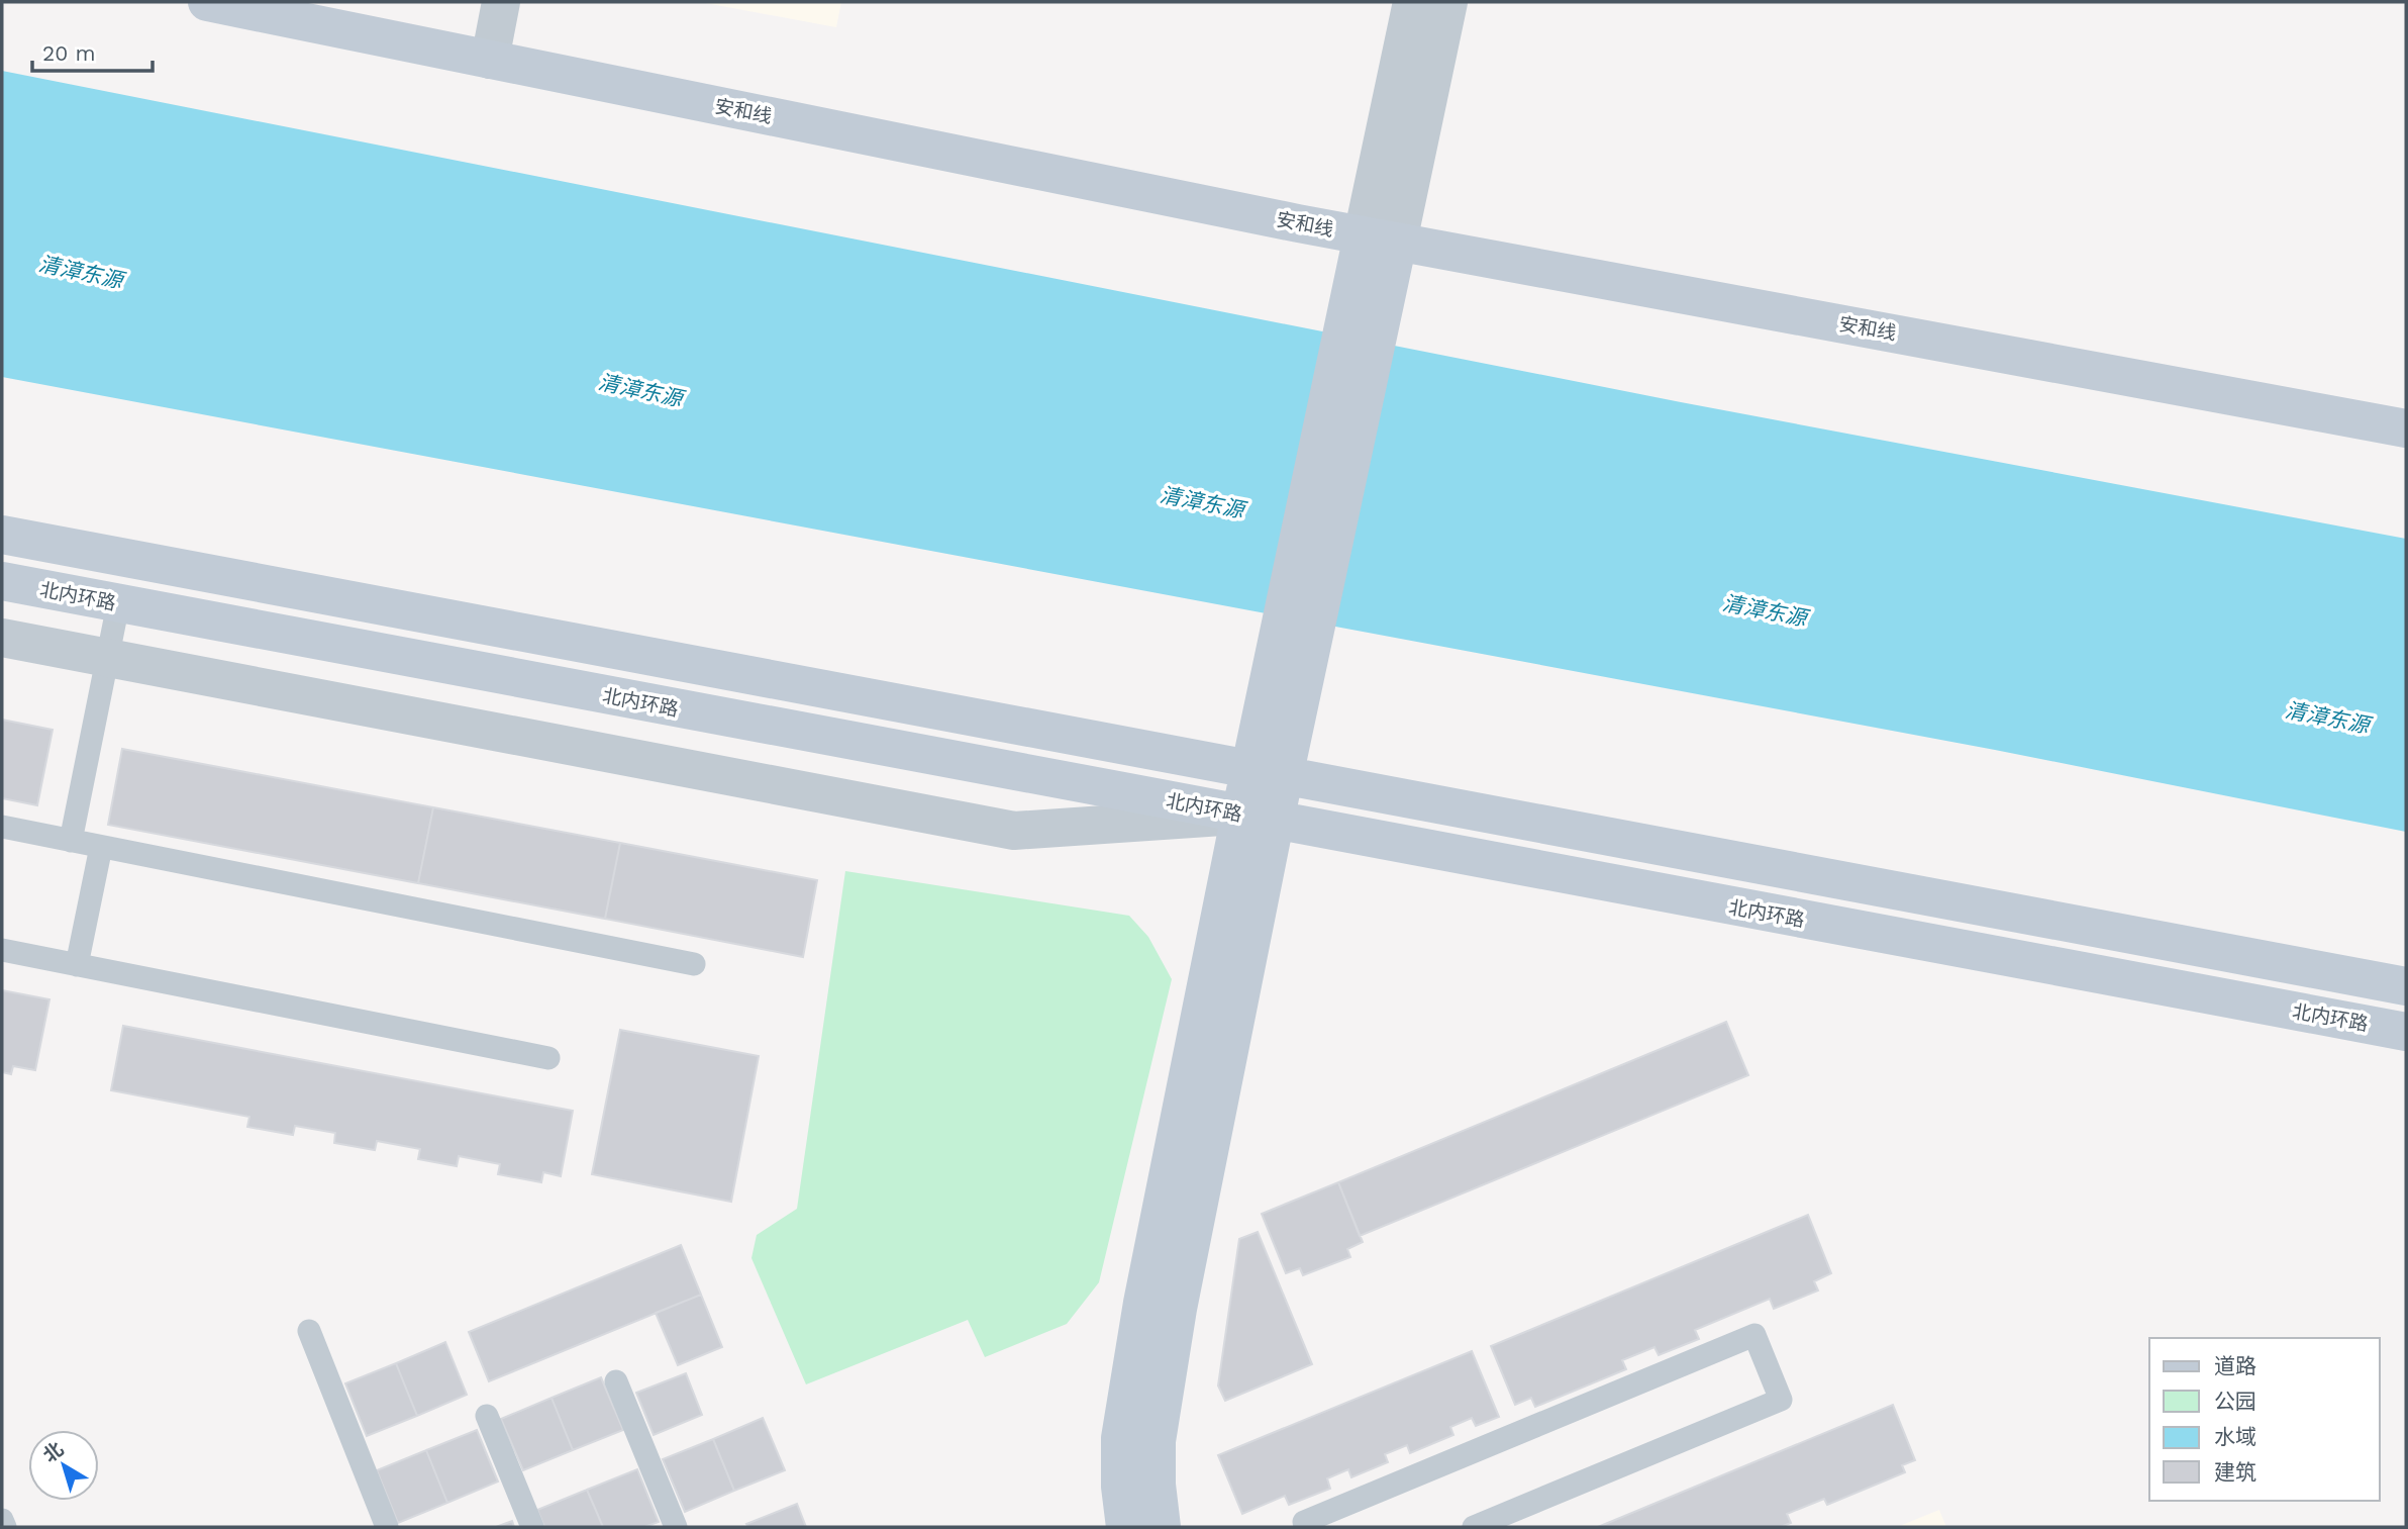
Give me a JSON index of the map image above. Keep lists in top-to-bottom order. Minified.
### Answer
{"streets":{"main road":["安和线","北内环路"]},"water":["清漳东源"],"legend":["道路","公园","水域","建筑"],"scale_bar":"20 m","north":"top left"}
